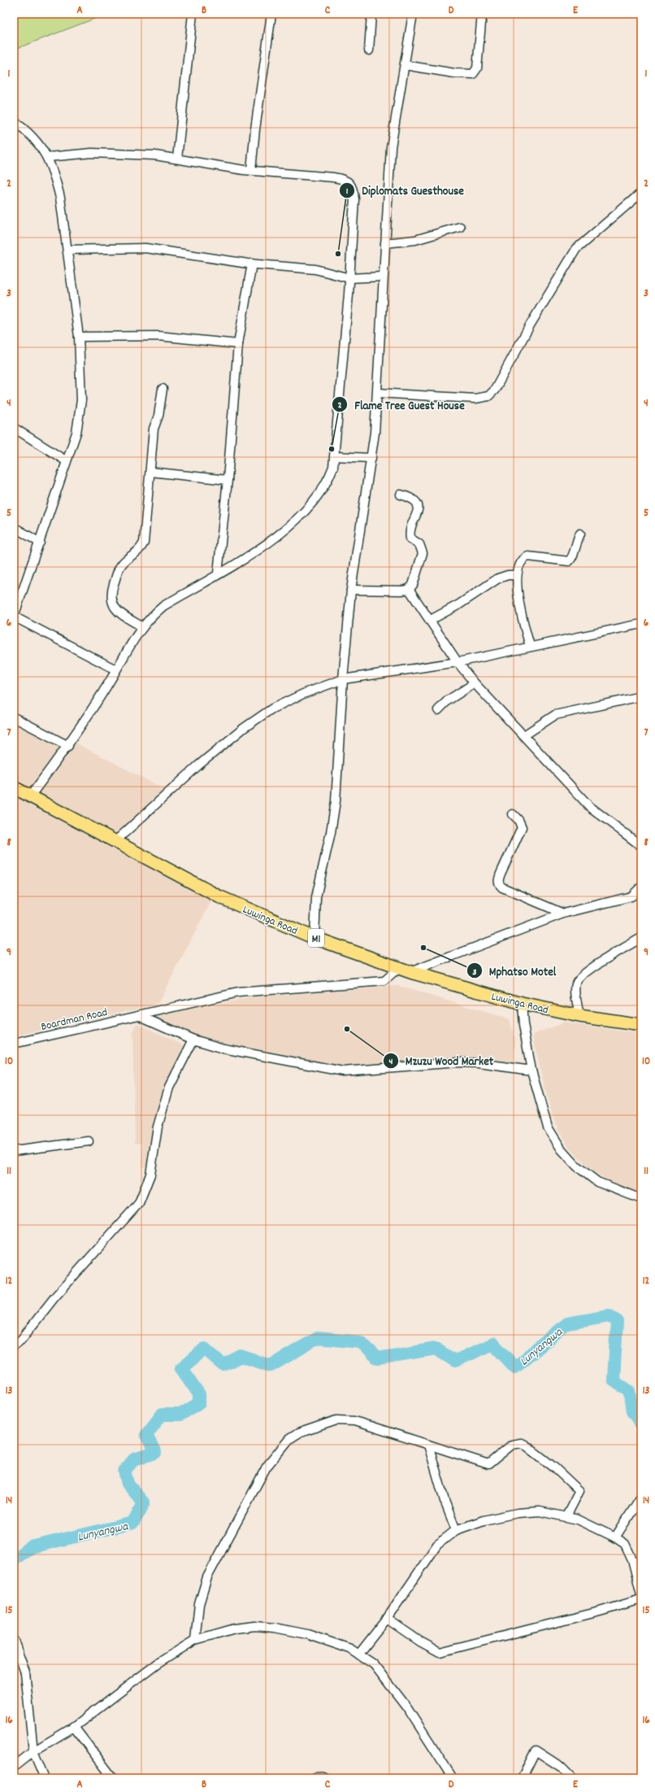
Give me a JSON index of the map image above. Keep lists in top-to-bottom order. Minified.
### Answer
{"streets":{"highway":["Luwinga Road","M1"],"street":["Boardman Road"]},"crossings":[["Luwinga Road","Boardman Road"]],"water":["Lunyangwa"],"places":["Diplomats Guesthouse","Flame Tree Guest House","Mphatso Motel","Mzuzu Wood Market"],"grid":{"columns":["A","B","C","D","E"],"rows":["1","2","3","4","5","6","7","8","9","10","11","12","13","14","15","16"]}}
